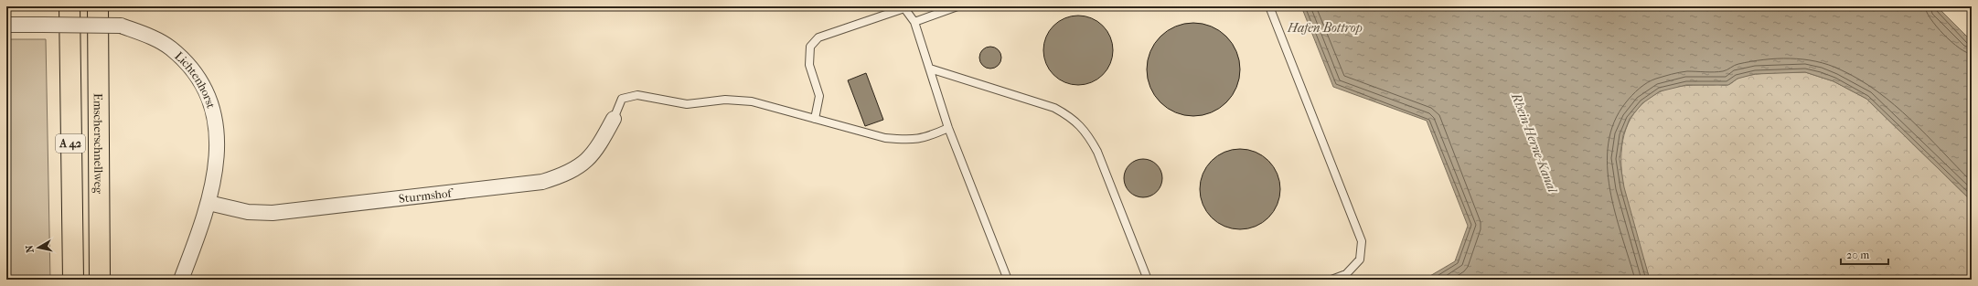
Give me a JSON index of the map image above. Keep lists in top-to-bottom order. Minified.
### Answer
{"streets":{"highway":["A 42","Emscherschnellweg"],"street":["Lichtenhorst","Sturmshof"]},"crossings":[["Lichtenhorst","Sturmshof"]],"water":["Hafen Bottrop","Rhein-Herne-Kanal"],"scale_bar":"20 m","north":"left"}
